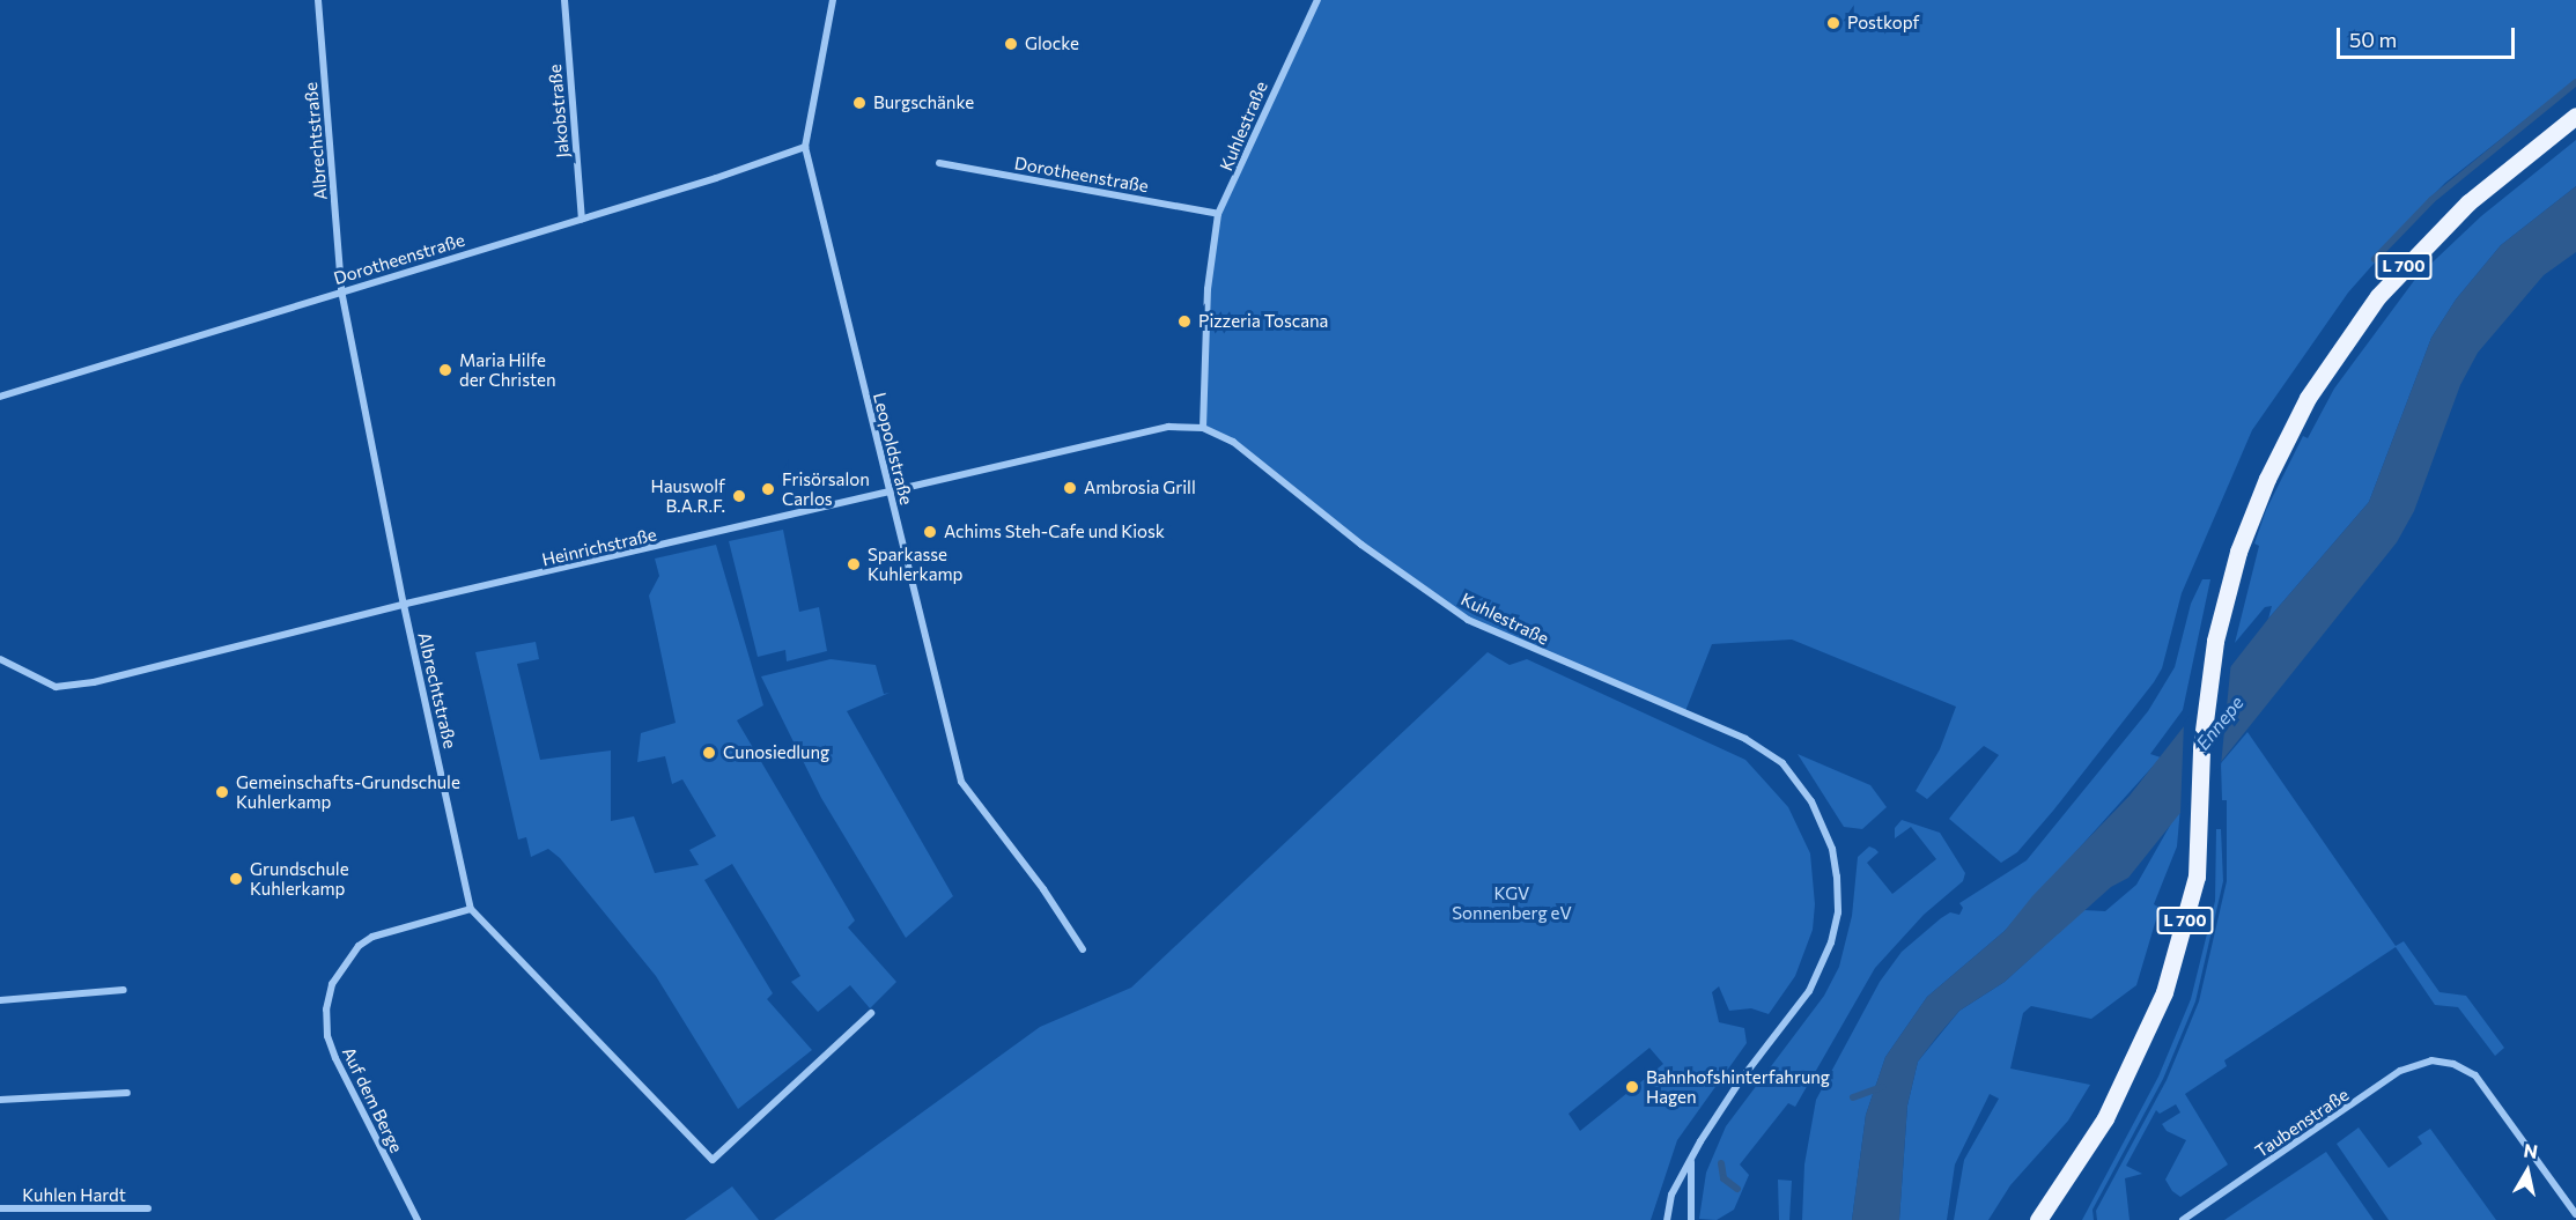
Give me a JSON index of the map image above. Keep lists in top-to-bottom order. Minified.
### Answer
{"streets":{"main road":["L 700"],"street":["Jakobstraße","Kuhlestraße","Albrechtstraße","Dorotheenstraße","Leopoldstraße","Heinrichstraße","Auf dem Berge","Taubenstraße","Kuhlen Hardt"]},"crossings":[["Jakobstraße","Dorotheenstraße"],["Kuhlestraße","Dorotheenstraße"],["Kuhlestraße","Heinrichstraße"],["Albrechtstraße","Dorotheenstraße"],["Albrechtstraße","Heinrichstraße"],["Albrechtstraße","Auf dem Berge"],["Dorotheenstraße","Leopoldstraße"],["Leopoldstraße","Heinrichstraße"]],"water":["Ennepe"],"parks":["KGV Sonnenberg eV"],"places":["Postkopf","Glocke","Burgschänke","Pizzeria Toscana","Maria Hilfe der Christen","Ambrosia Grill","Frisörsalon Carlos","Hauswolf B.A.R.F.","Achims Steh-Cafe und Kiosk","Sparkasse Kuhlerkamp","Cunosiedlung","Gemeinschafts-Grundschule Kuhlerkamp","Grundschule Kuhlerkamp","Bahnhofshinterfahrung Hagen"],"scale_bar":"50 m","north":"top"}
